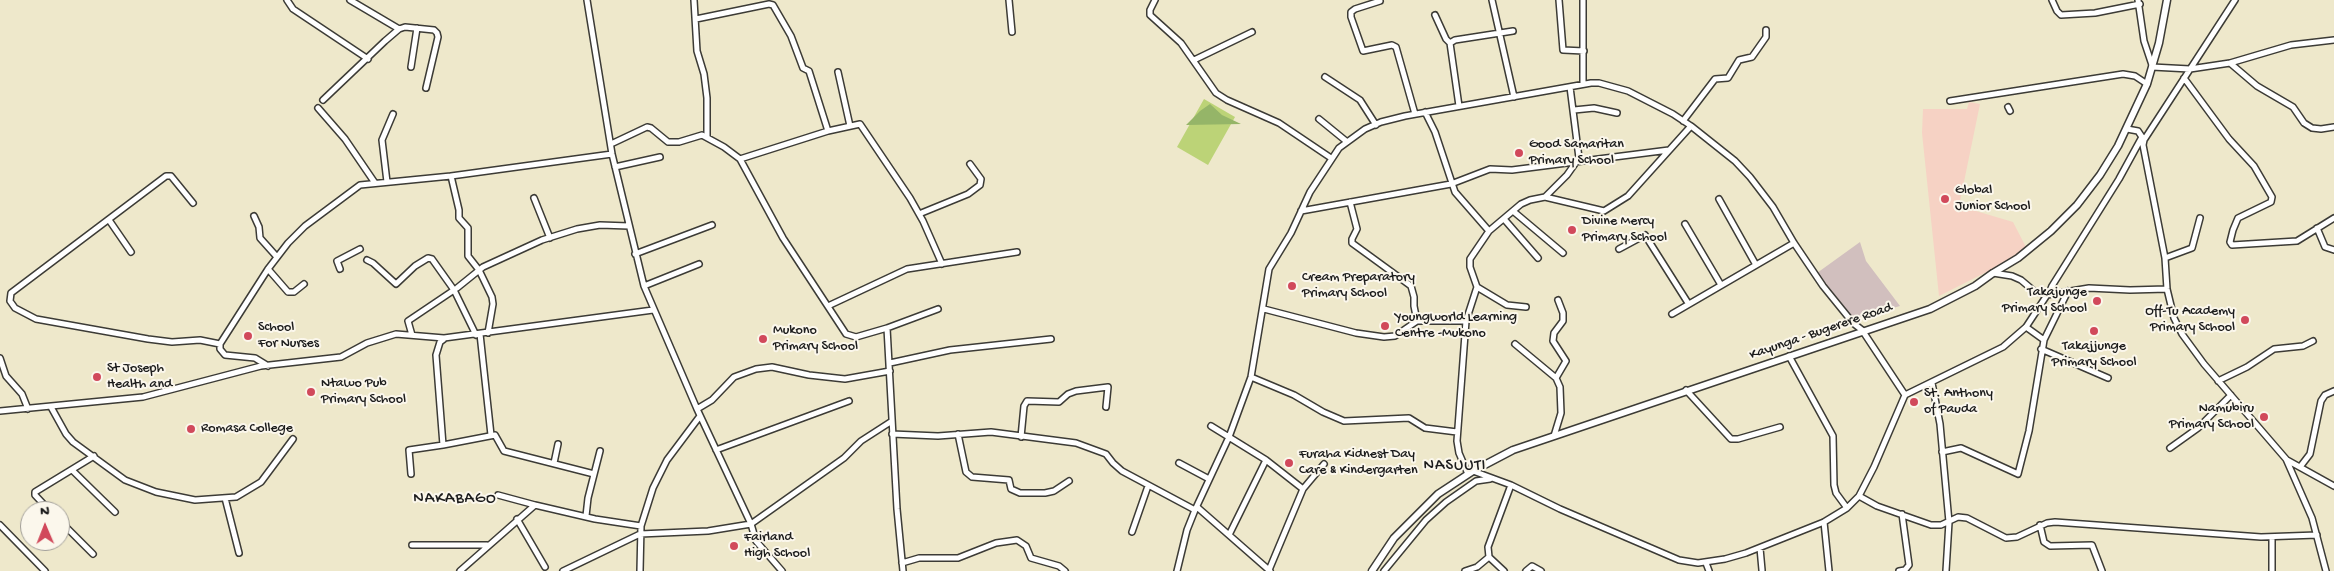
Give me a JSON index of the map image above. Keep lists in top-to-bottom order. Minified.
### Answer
{"streets":{"main road":["Kayunga - Bugerere Road"]},"districts":["NASUUTI","NAKABAGO"],"places":["Good Samaritan Primary School","Global Junior School","Divine Mercy Primary School","Cream Preparatory Primary School","Takajunge Primary School","Off-Tu Academy Primary School","Youngworld Learning Centre -Mukono","Takajjunge Primary School","School For Nurses","Mukono Primary School","St Joseph Health and","Ntawo Pub Primary School","St. Anthony of Pauda","Namubiru Primary School","Romasa College","Furaha Kidnest Day Care & Kindergarten","Fairland High School"],"north":"top"}
